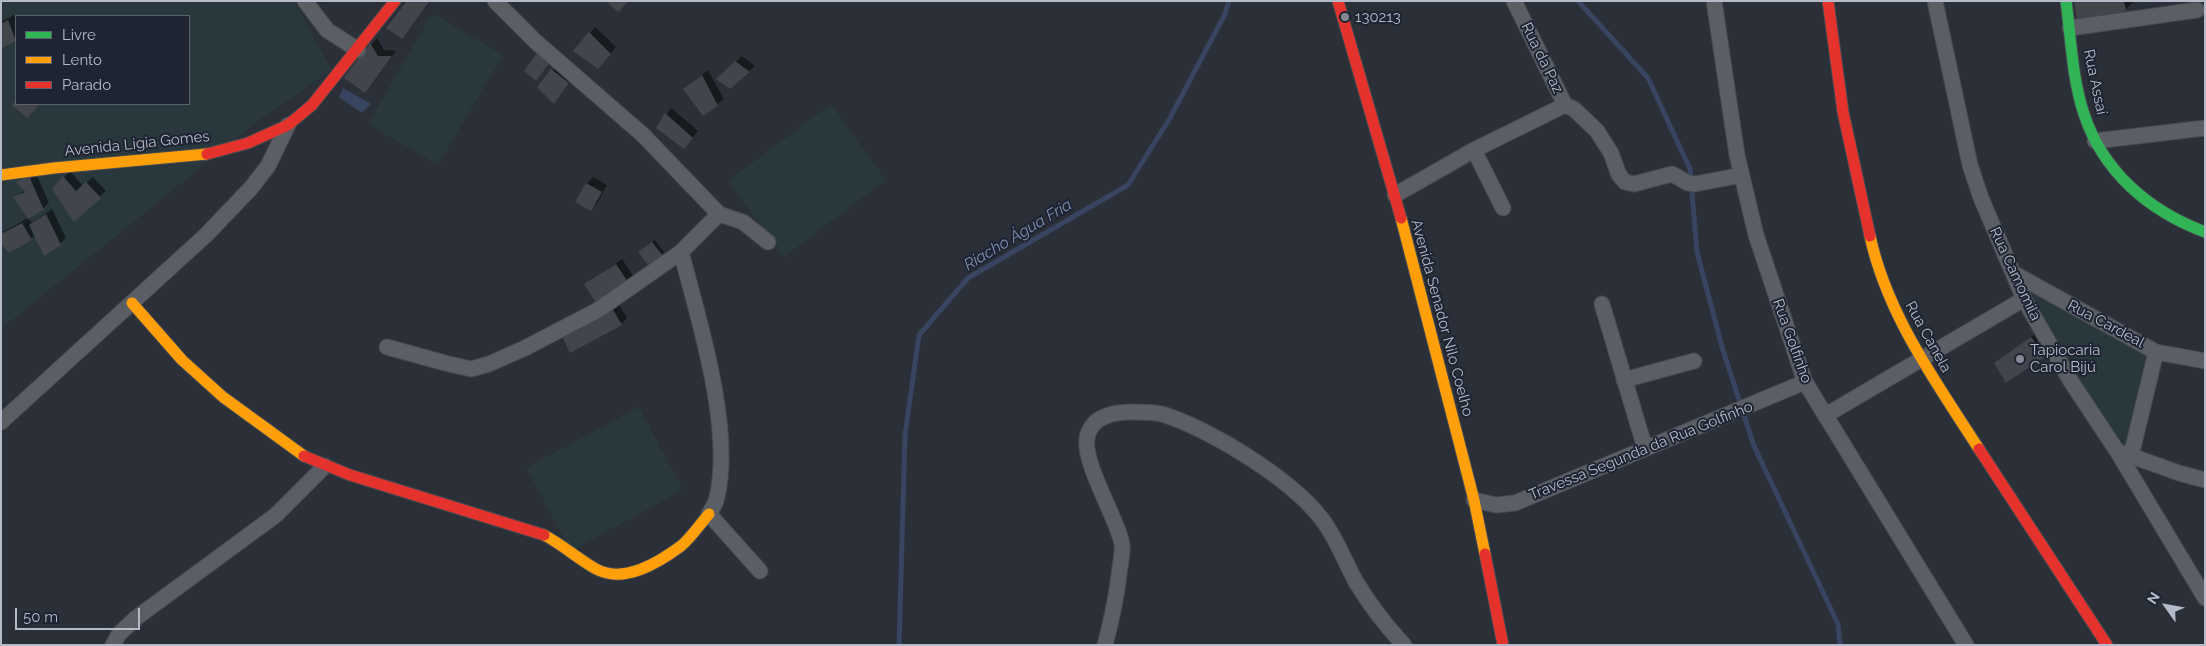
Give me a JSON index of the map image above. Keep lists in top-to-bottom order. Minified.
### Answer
{"streets":{"street":["Rua da Paz","Rua Assaí","Avenida Ligia Gomes","Rua Camomila","Avenida Senador Nilo Coelho","Rua Cardeal","Rua Canela","Rua Golfinho","Travessa Segunda da Rua Golfinho"]},"crossings":[["Rua da Paz","Avenida Senador Nilo Coelho"],["Rua Camomila","Rua Cardeal"],["Avenida Senador Nilo Coelho","Travessa Segunda da Rua Golfinho"],["Rua Golfinho","Travessa Segunda da Rua Golfinho"]],"water":["Riacho Água Fria"],"places":["130213","Tapiocaria Carol Bijú"],"legend":["Livre","Lento","Parado"],"scale_bar":"50 m","north":"top left"}
